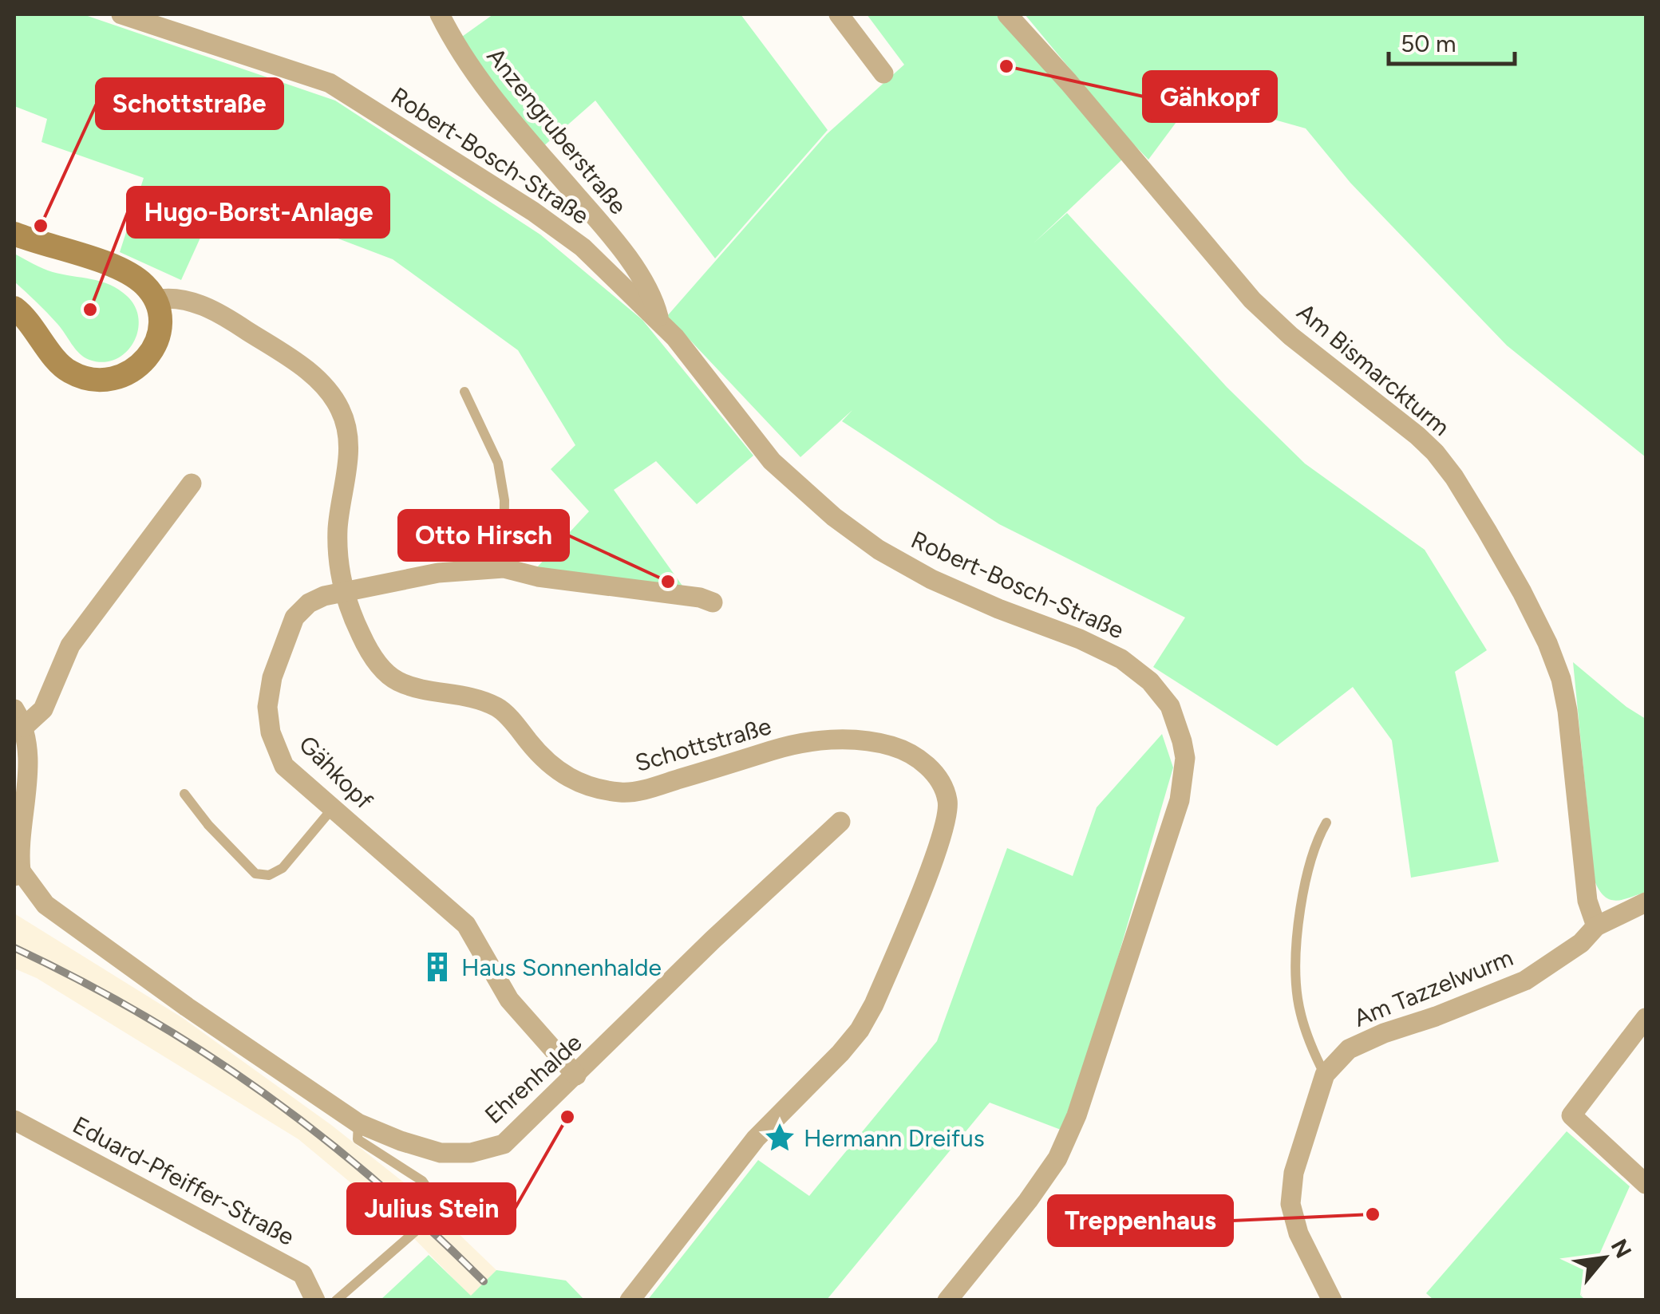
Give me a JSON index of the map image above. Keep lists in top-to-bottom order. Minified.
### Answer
{"streets":{"street":["Anzengruberstraße","Robert-Bosch-Straße","Am Bismarckturm","Schottstraße","Gähkopf","Am Tazzelwurm","Ehrenhalde","Eduard-Pfeiffer-Straße"]},"crossings":[["Anzengruberstraße","Robert-Bosch-Straße"],["Am Bismarckturm","Am Tazzelwurm"],["Schottstraße","Gähkopf"],["Gähkopf","Ehrenhalde"]],"places":{"other":["Gähkopf","Schottstraße","Hugo-Borst-Anlage","Otto Hirsch","Julius Stein","Treppenhaus"],"building":["Haus Sonnenhalde"],"place":["Hermann Dreifus"]},"scale_bar":"50 m","north":"top right"}
